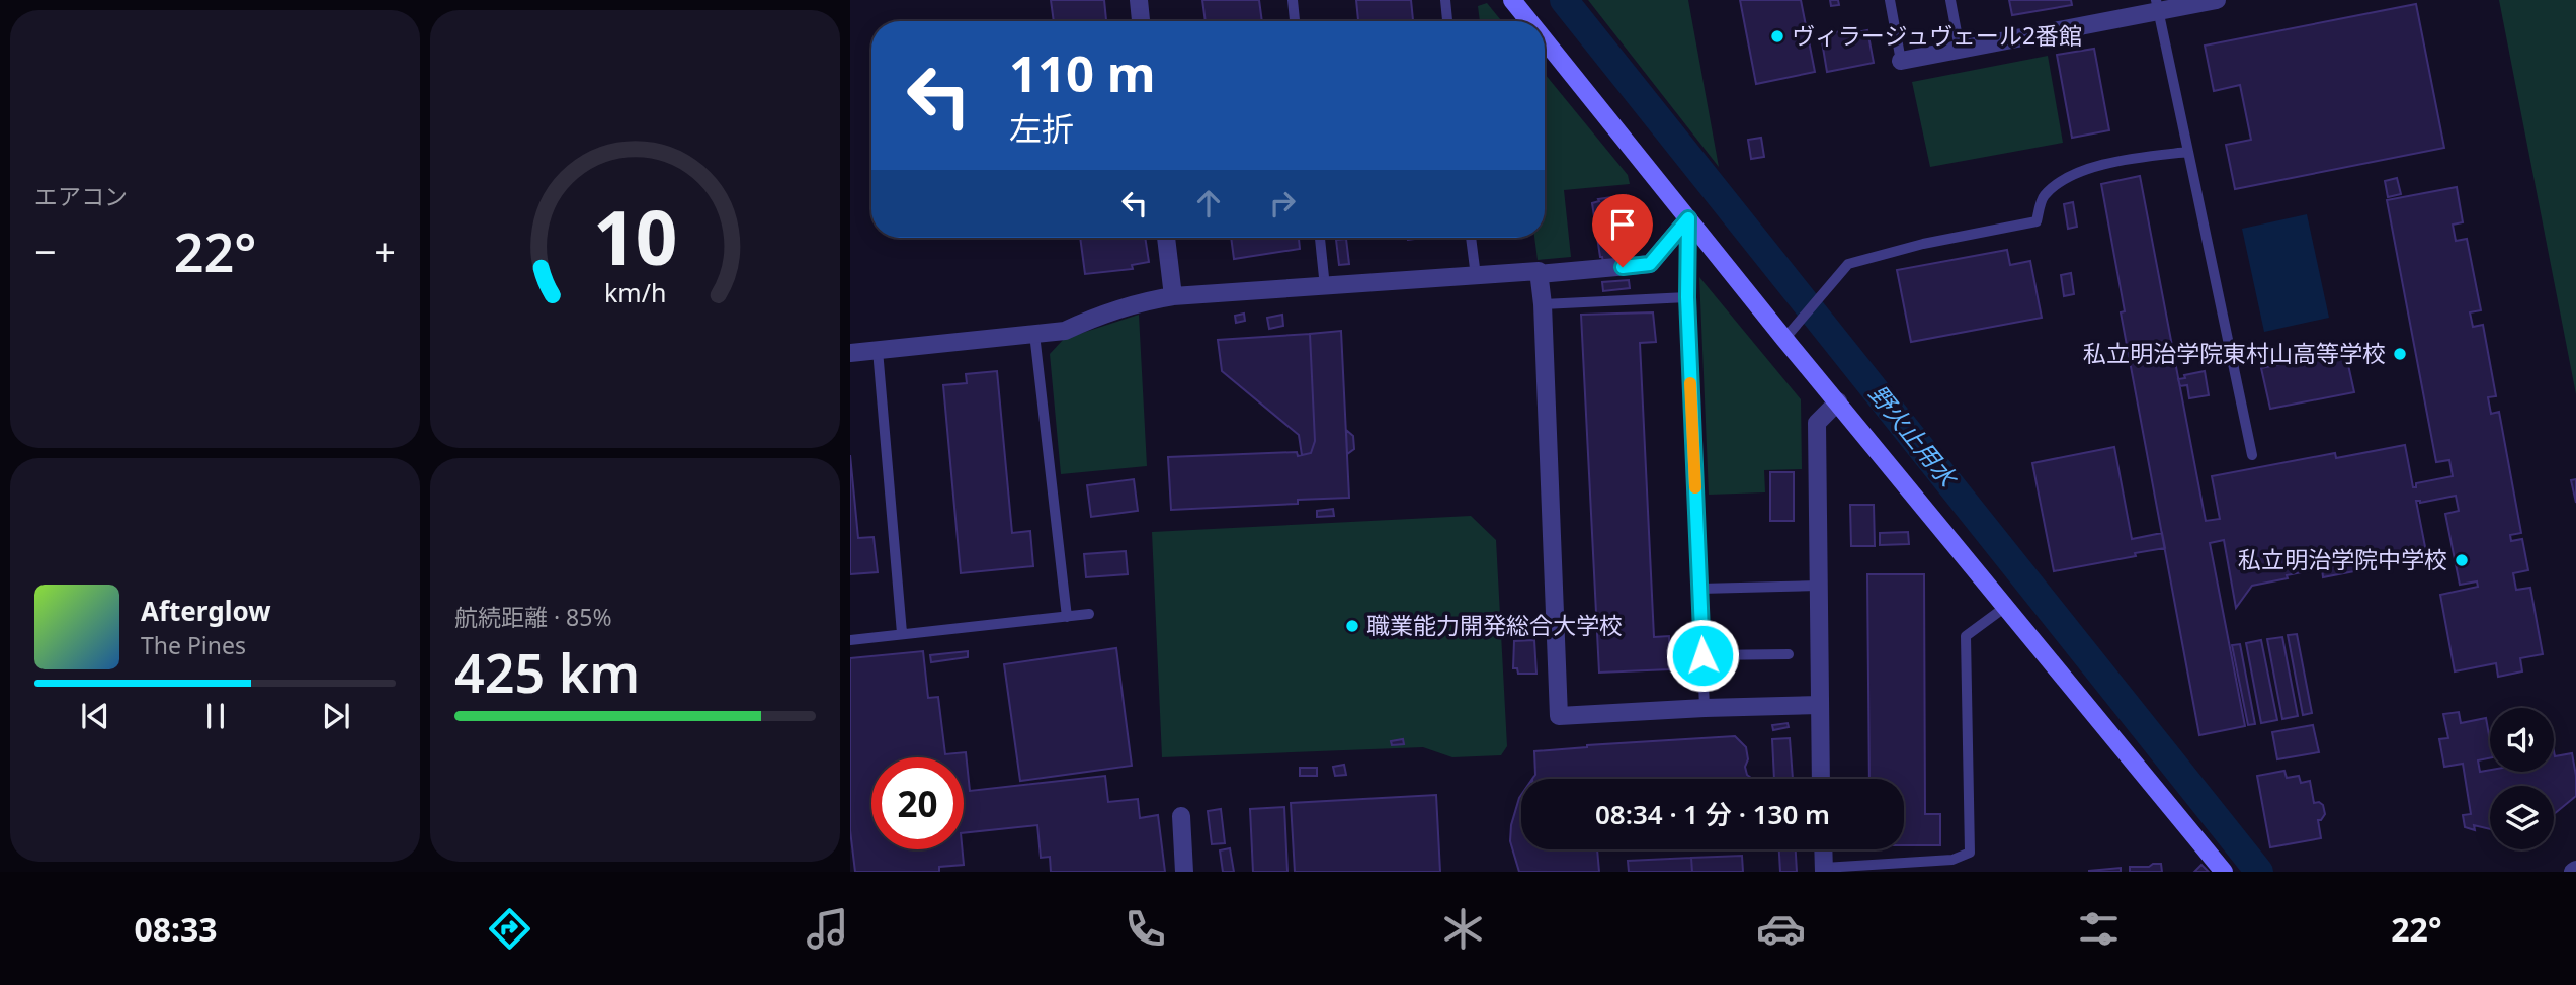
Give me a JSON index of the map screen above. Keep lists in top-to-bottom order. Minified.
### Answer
{"water":["野火止用水"],"places":["ヴィラージュヴェール2番館","私立明治学院東村山高等学校","私立明治学院中学校","職業能力開発総合大学校"],"page":{"tile":["エアコン",["航続距離 · 85%","425 km"]],"turn":["110 m","左折"],"heat":["−","22°","+"],"song":["Afterglow","The Pines"],"limit":"20","trip":"08:34 · 1 分 · 130 m","tabs":["08:33","22°"],"gauge":["10","km/h"]}}
